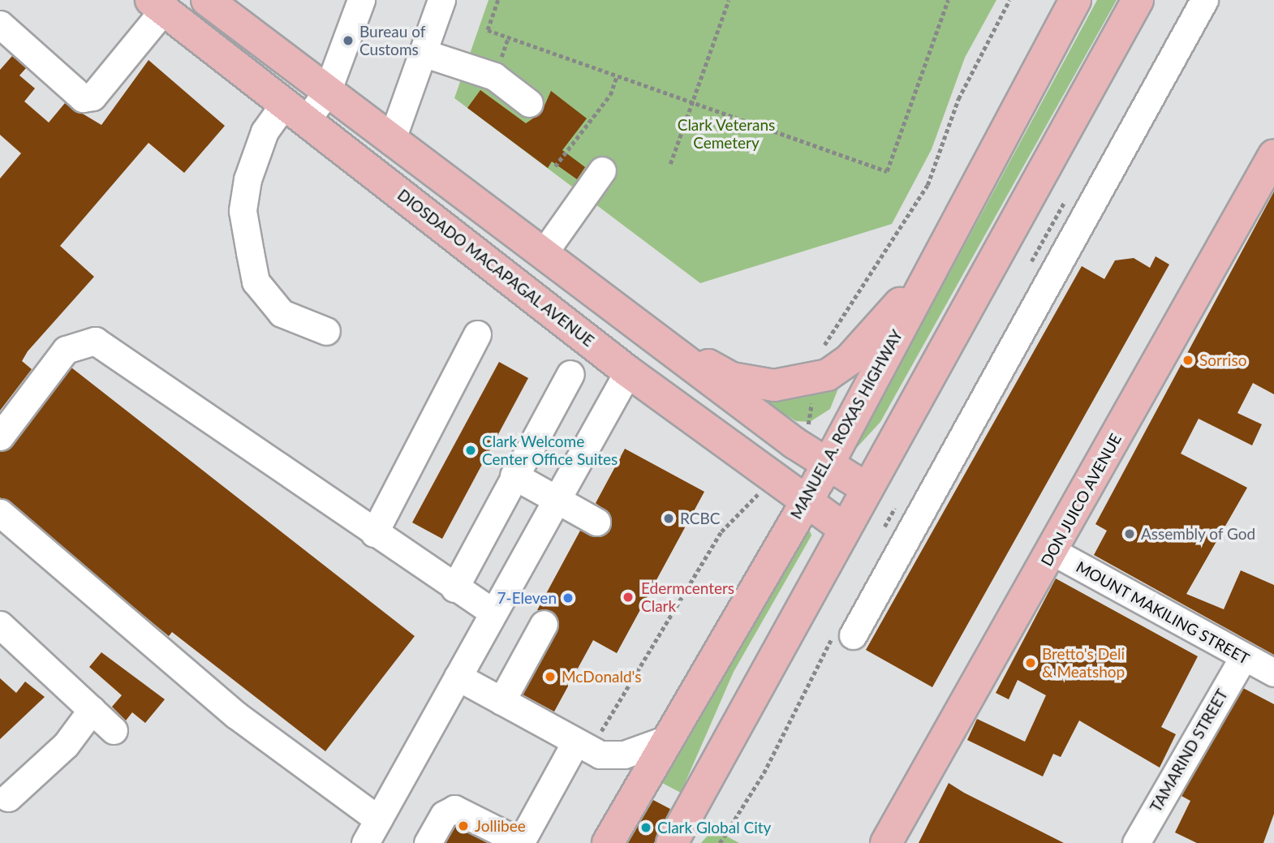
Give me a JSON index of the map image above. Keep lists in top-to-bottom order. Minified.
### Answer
{"streets":{"main road":["DIOSDADO MACAPAGAL AVENUE","MANUEL A. ROXAS HIGHWAY","DON JUICO AVENUE"],"street":["MOUNT MAKILING STREET","TAMARIND STREET"]},"crossings":[["DIOSDADO MACAPAGAL AVENUE","MANUEL A. ROXAS HIGHWAY"],["DON JUICO AVENUE","MOUNT MAKILING STREET"],["MOUNT MAKILING STREET","TAMARIND STREET"]],"parks":["Clark Veterans Cemetery"],"places":["Bureau of Customs","Sorriso","Clark Welcome Center Office Suites","RCBC","Assembly of God","Edermcenters Clark","7-Eleven","Bretto's Deli & Meatshop","McDonald's","Jollibee","Clark Global City"]}
